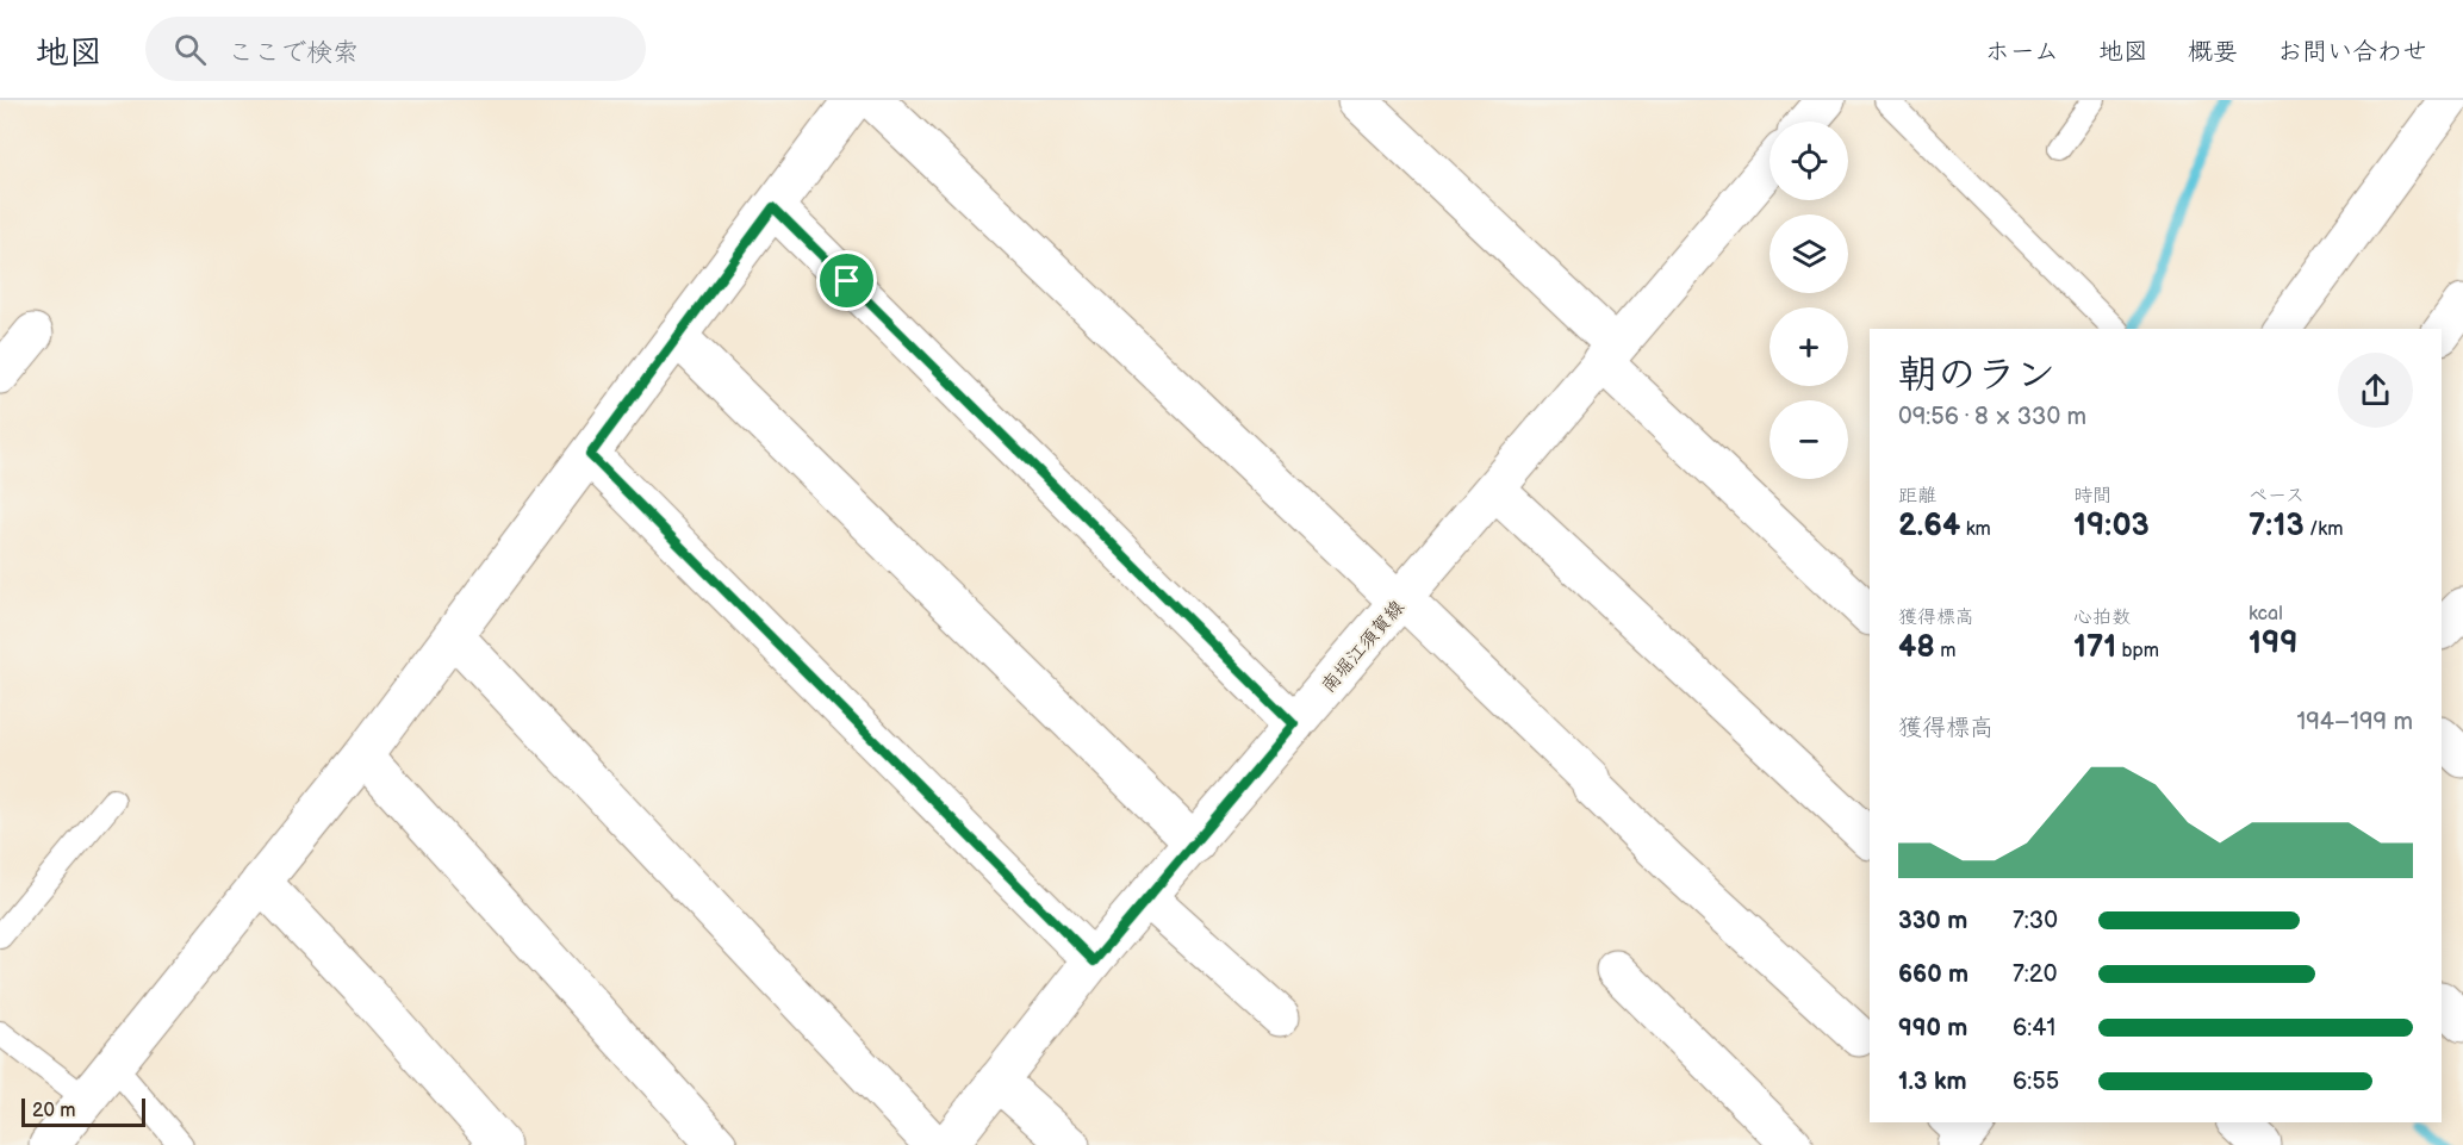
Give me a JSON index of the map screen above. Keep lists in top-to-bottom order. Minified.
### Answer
{"streets":{"street":["南堀江須賀線"]},"scale_bar":"20 m","page":{"header":"地図","search":"ここで検索","nav":["ホーム","地図","概要","お問い合わせ"],"map_buttons":["+","−"],"heading":["朝のラン","09:56 · 8 × 330 m"],"stats":[["距離","2.64 km"],["時間","19:03"],["ペース","7:13 /km"],["獲得標高","48 m"],["心拍数","171 bpm"],["kcal","199"]],"chart":["獲得標高","194–199 m"],"list":[{"name":"330 m","note":"7:30"},{"name":"660 m","note":"7:20"},{"name":"990 m","note":"6:41"},{"name":"1.3 km","note":"6:55"}],"scale":"20 m"}}
